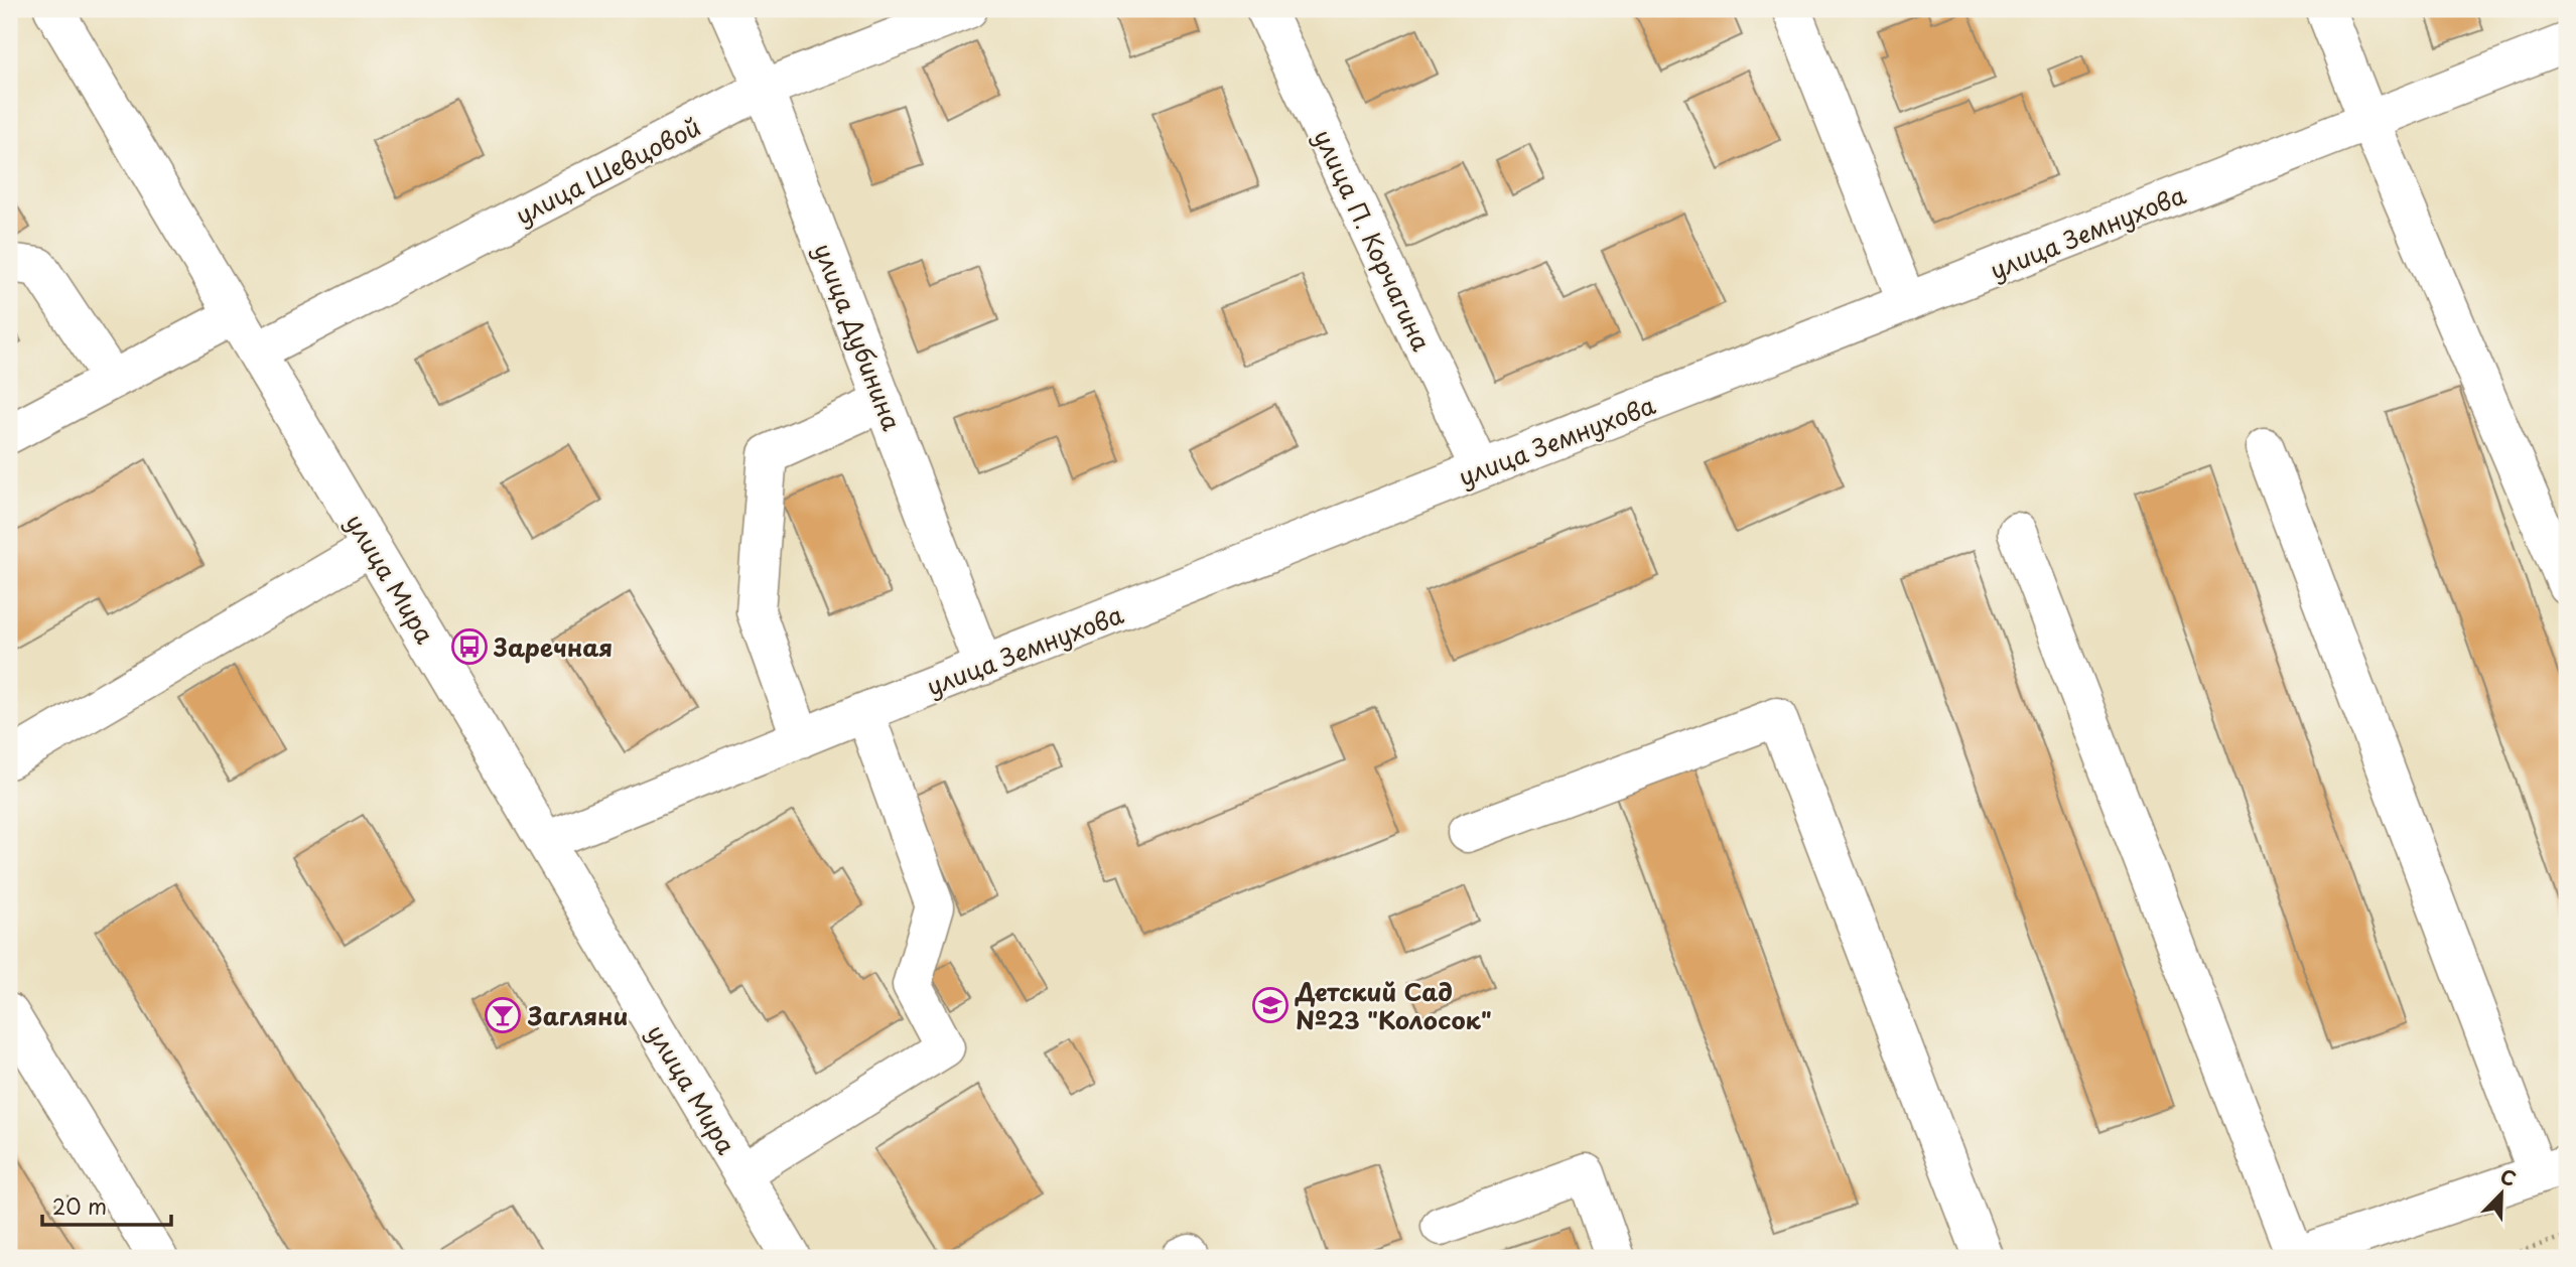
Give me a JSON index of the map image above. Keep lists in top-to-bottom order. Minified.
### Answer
{"streets":{"street":["улица Шевцовой","улица Земнухова","улица П. Корчагина","улица Дубинина","улица Мира"]},"crossings":[["улица Шевцовой","улица Дубинина"],["улица Шевцовой","улица Мира"],["улица Земнухова","улица П. Корчагина"],["улица Земнухова","улица Дубинина"],["улица Земнухова","улица Мира"]],"places":{"bus stop":["Заречная"],"school or university":["Детский Сад №23 \"Колосок\""],"bar":["Загляни"]},"scale_bar":"20 m","north":"top right"}
